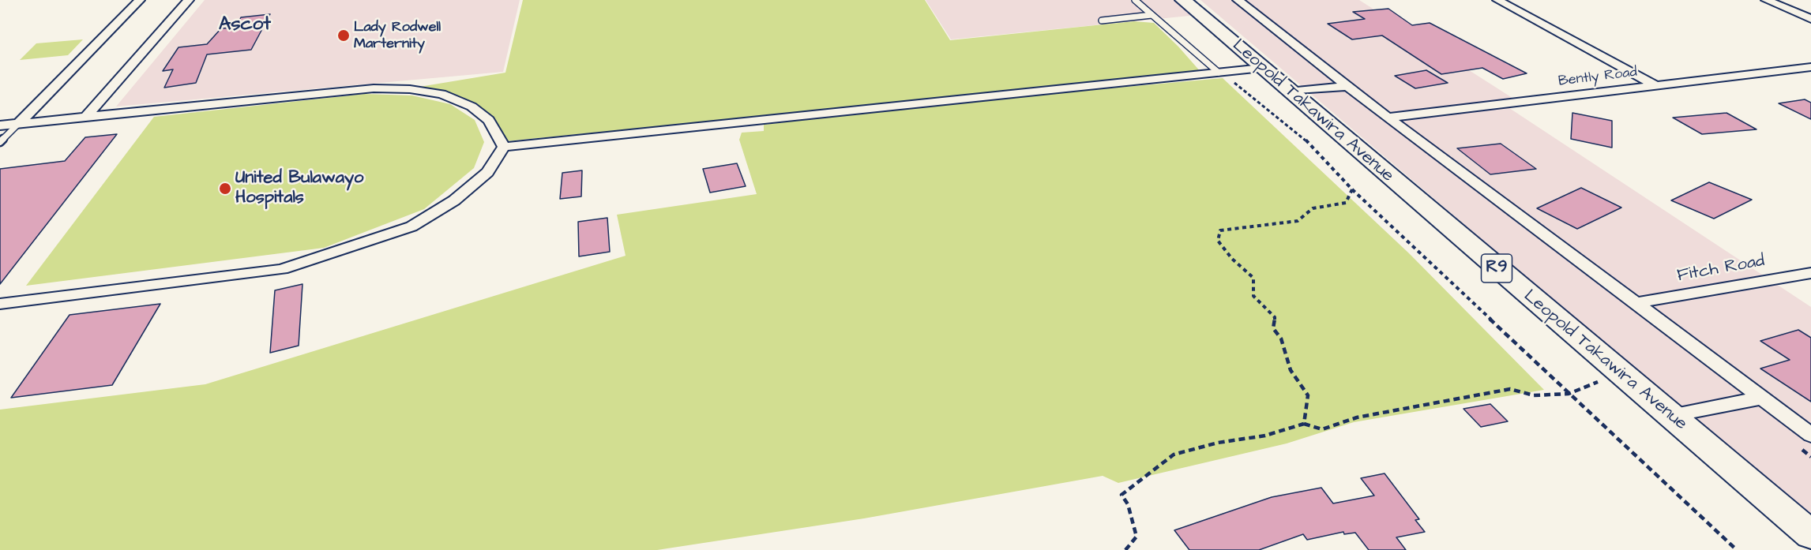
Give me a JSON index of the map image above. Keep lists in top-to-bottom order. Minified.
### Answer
{"streets":{"highway":["Leopold Takawira Avenue","R9"],"street":["Bently Road","Fitch Road"]},"districts":["Ascot"],"places":["Lady Rodwell Marternity","United Bulawayo Hospitals"]}
